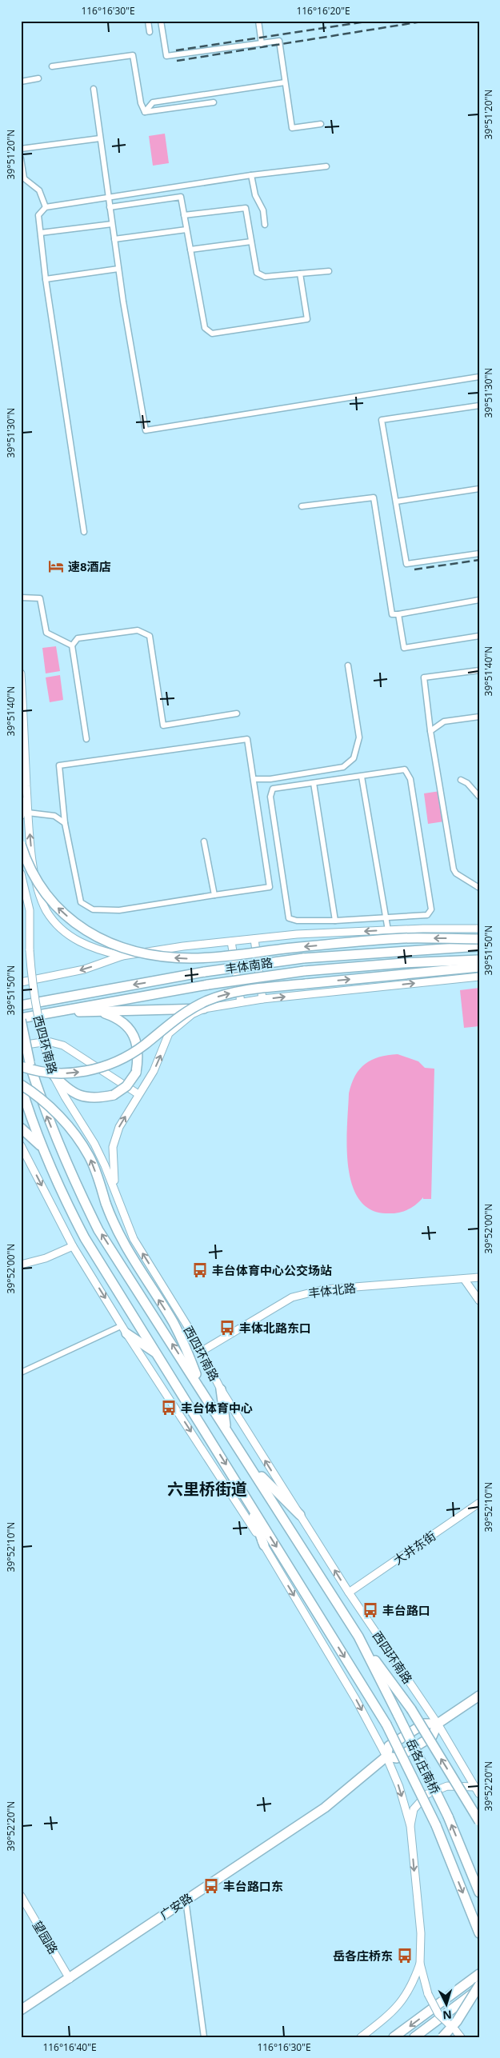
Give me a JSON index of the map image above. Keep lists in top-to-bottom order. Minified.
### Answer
{"streets":{"highway":["丰体南路","西四环南路","岳各庄南桥","广安路"],"street":["丰体北路","大井东街","望园路"]},"crossings":[["丰体南路","西四环南路"],["西四环南路","丰体北路"],["西四环南路","大井东街"],["西四环南路","岳各庄南桥"],["广安路","望园路"]],"districts":["六里桥街道"],"places":{"hotel":["速8酒店"],"bus stop":["丰台体育中心公交场站","丰体北路东口","丰台体育中心","丰台路口","丰台路口东","岳各庄桥东"]},"north":"bottom","coordinates":["116°16'30\"E","116°16'20\"E","39°51'20\"N","39°51'30\"N","39°51'40\"N","39°51'50\"N","39°52'00\"N","39°52'10\"N","39°52'20\"N","116°16'40\"E"]}
